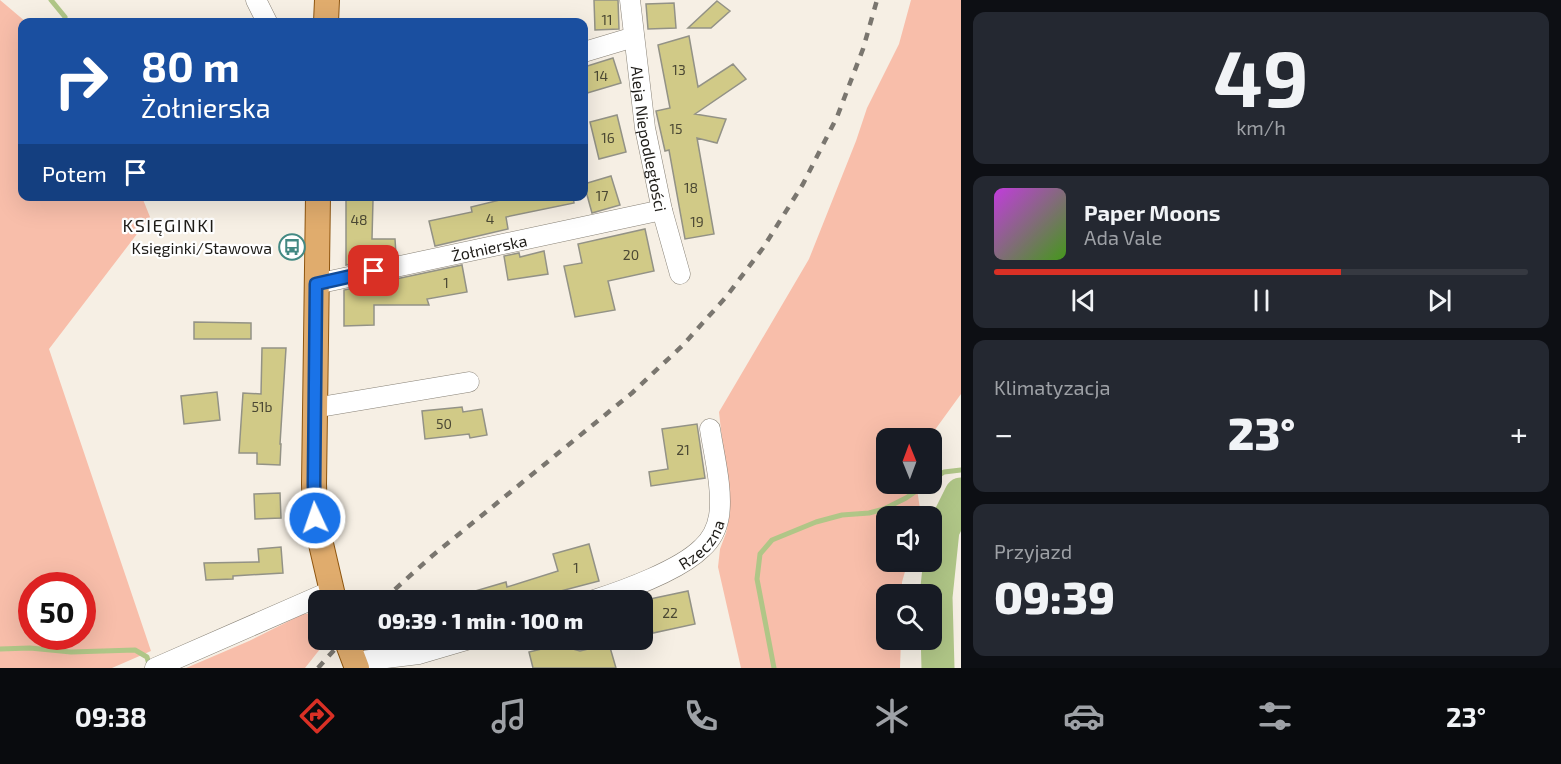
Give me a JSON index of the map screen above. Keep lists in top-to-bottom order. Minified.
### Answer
{"streets":{"street":["Aleja Niepodległości","Żołnierska","Rzeczna"]},"crossings":[["Aleja Niepodległości","Żołnierska"]],"districts":["KSIĘGINKI"],"places":{"bus stop":["Księginki/Stawowa"]},"house_numbers":["11","13","14","15","16","18","17","4","48","19","20","1","51b","50","21","1","22"],"north":"top","page":{"tile":[["49","km/h"],"Klimatyzacja",["Przyjazd","09:39"]],"turn":["80 m","Żołnierska"],"then":"Potem","song":["Paper Moons","Ada Vale"],"heat":["−","23°","+"],"limit":"50","trip":"09:39 · 1 min · 100 m","tabs":["09:38","23°"]}}
